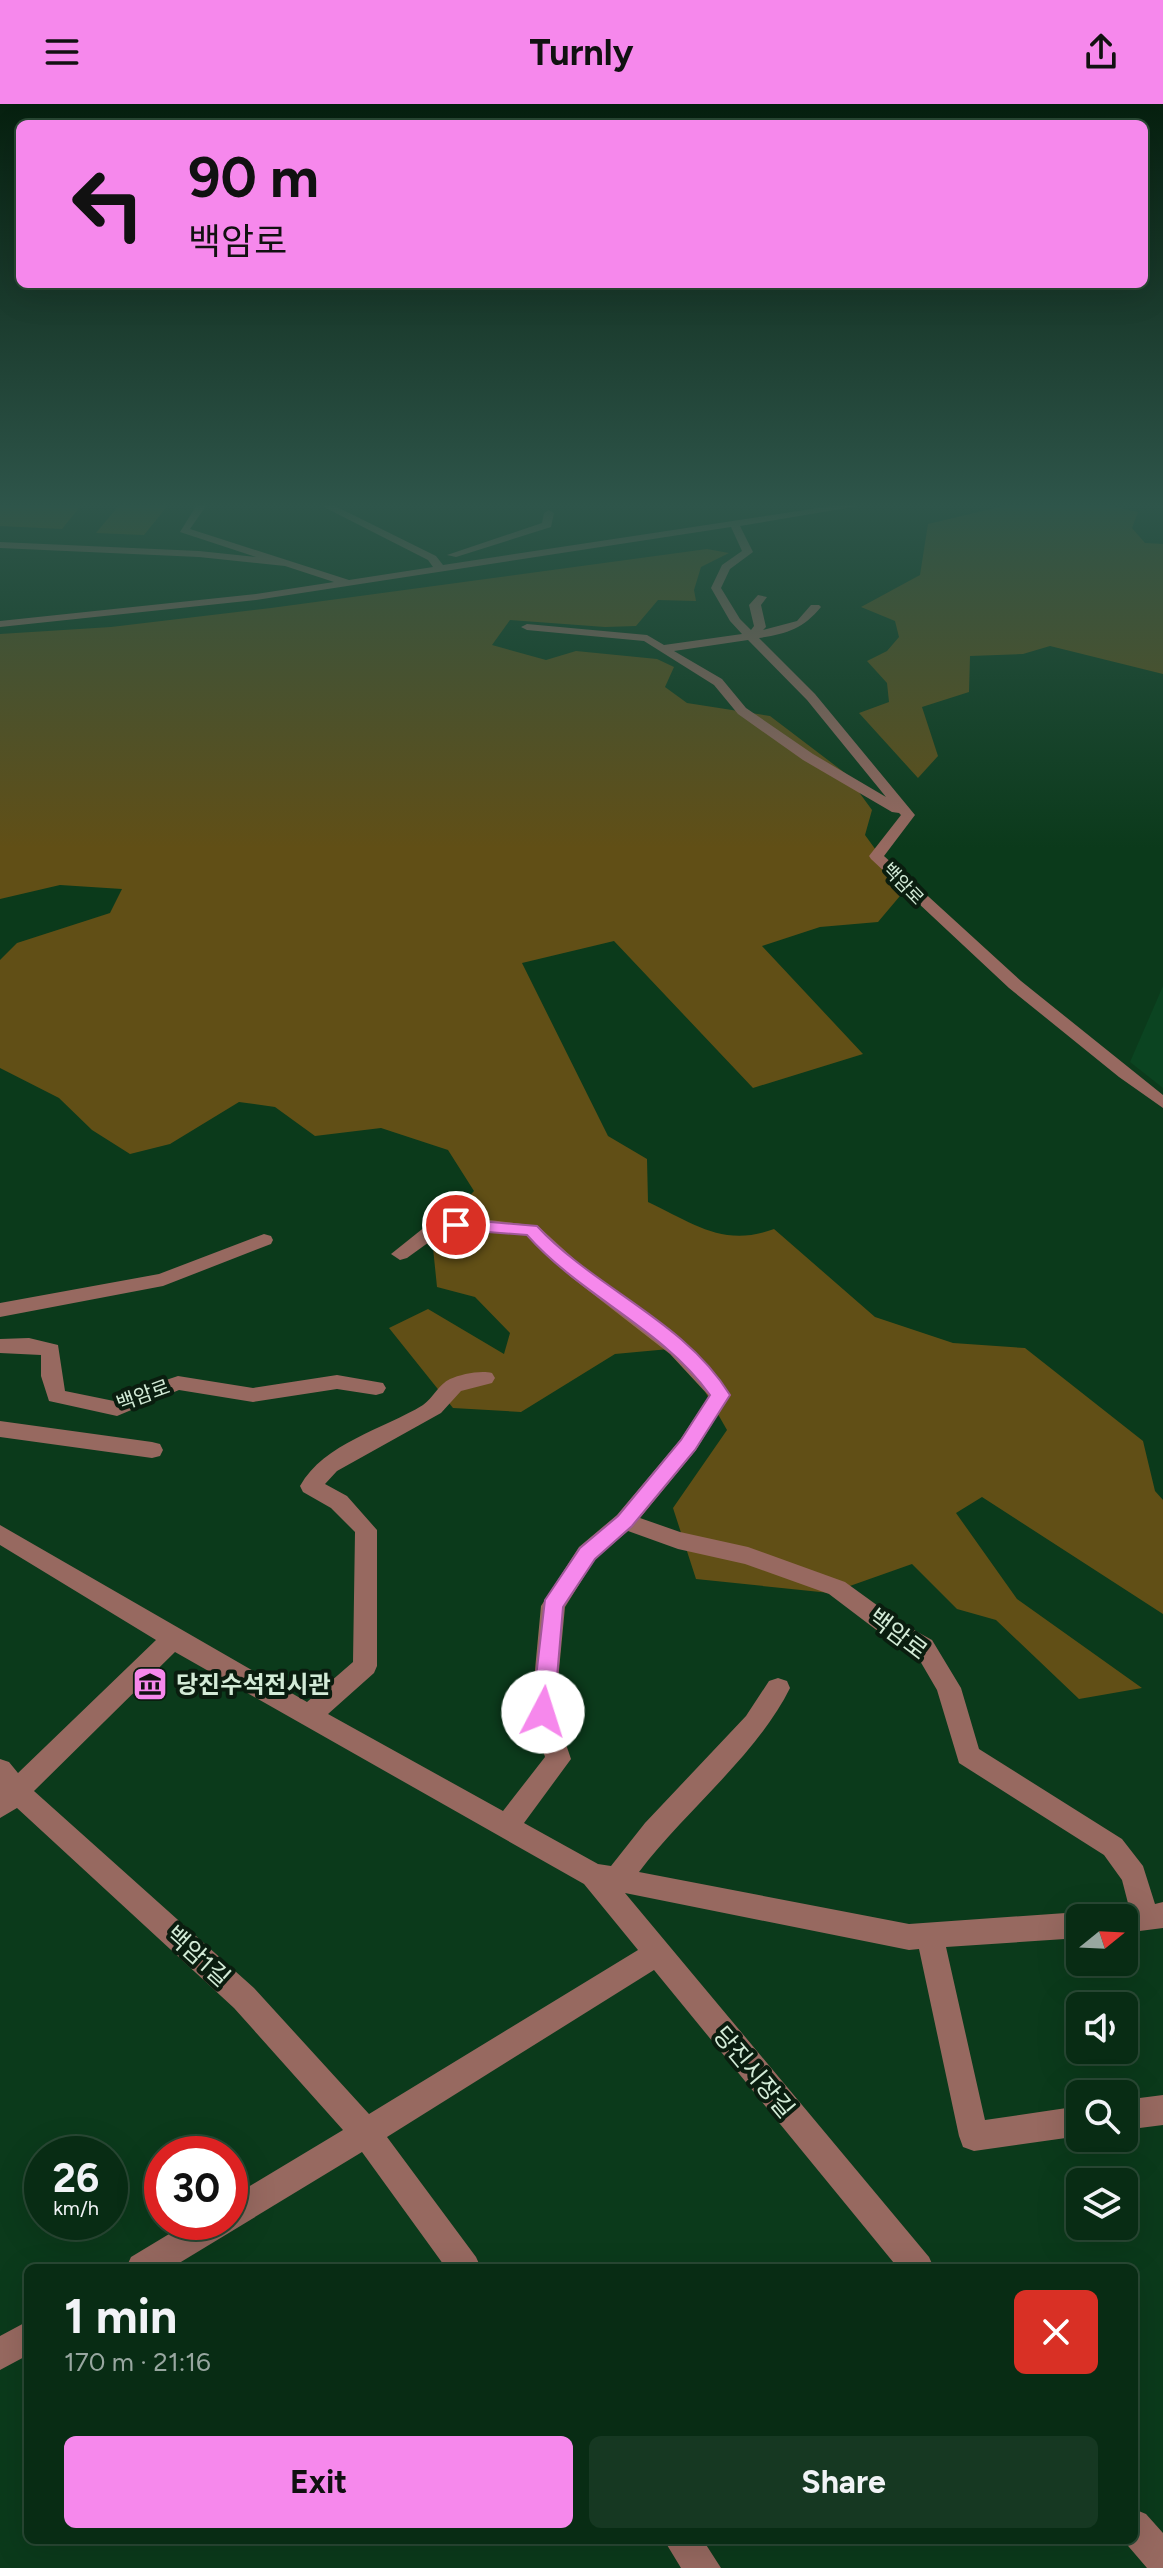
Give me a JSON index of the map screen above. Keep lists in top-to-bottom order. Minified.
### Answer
{"streets":{"street":["백암로","백암1길","당진시장길"]},"places":{"museum":["당진수석전시관"]},"north":"right","page":{"header":"Turnly","turn":["90 m","백암로"],"speed":"26 km/h","limit":"30","heading":["1 min","170 m · 21:16"],"buttons":["Exit","Share"]}}
